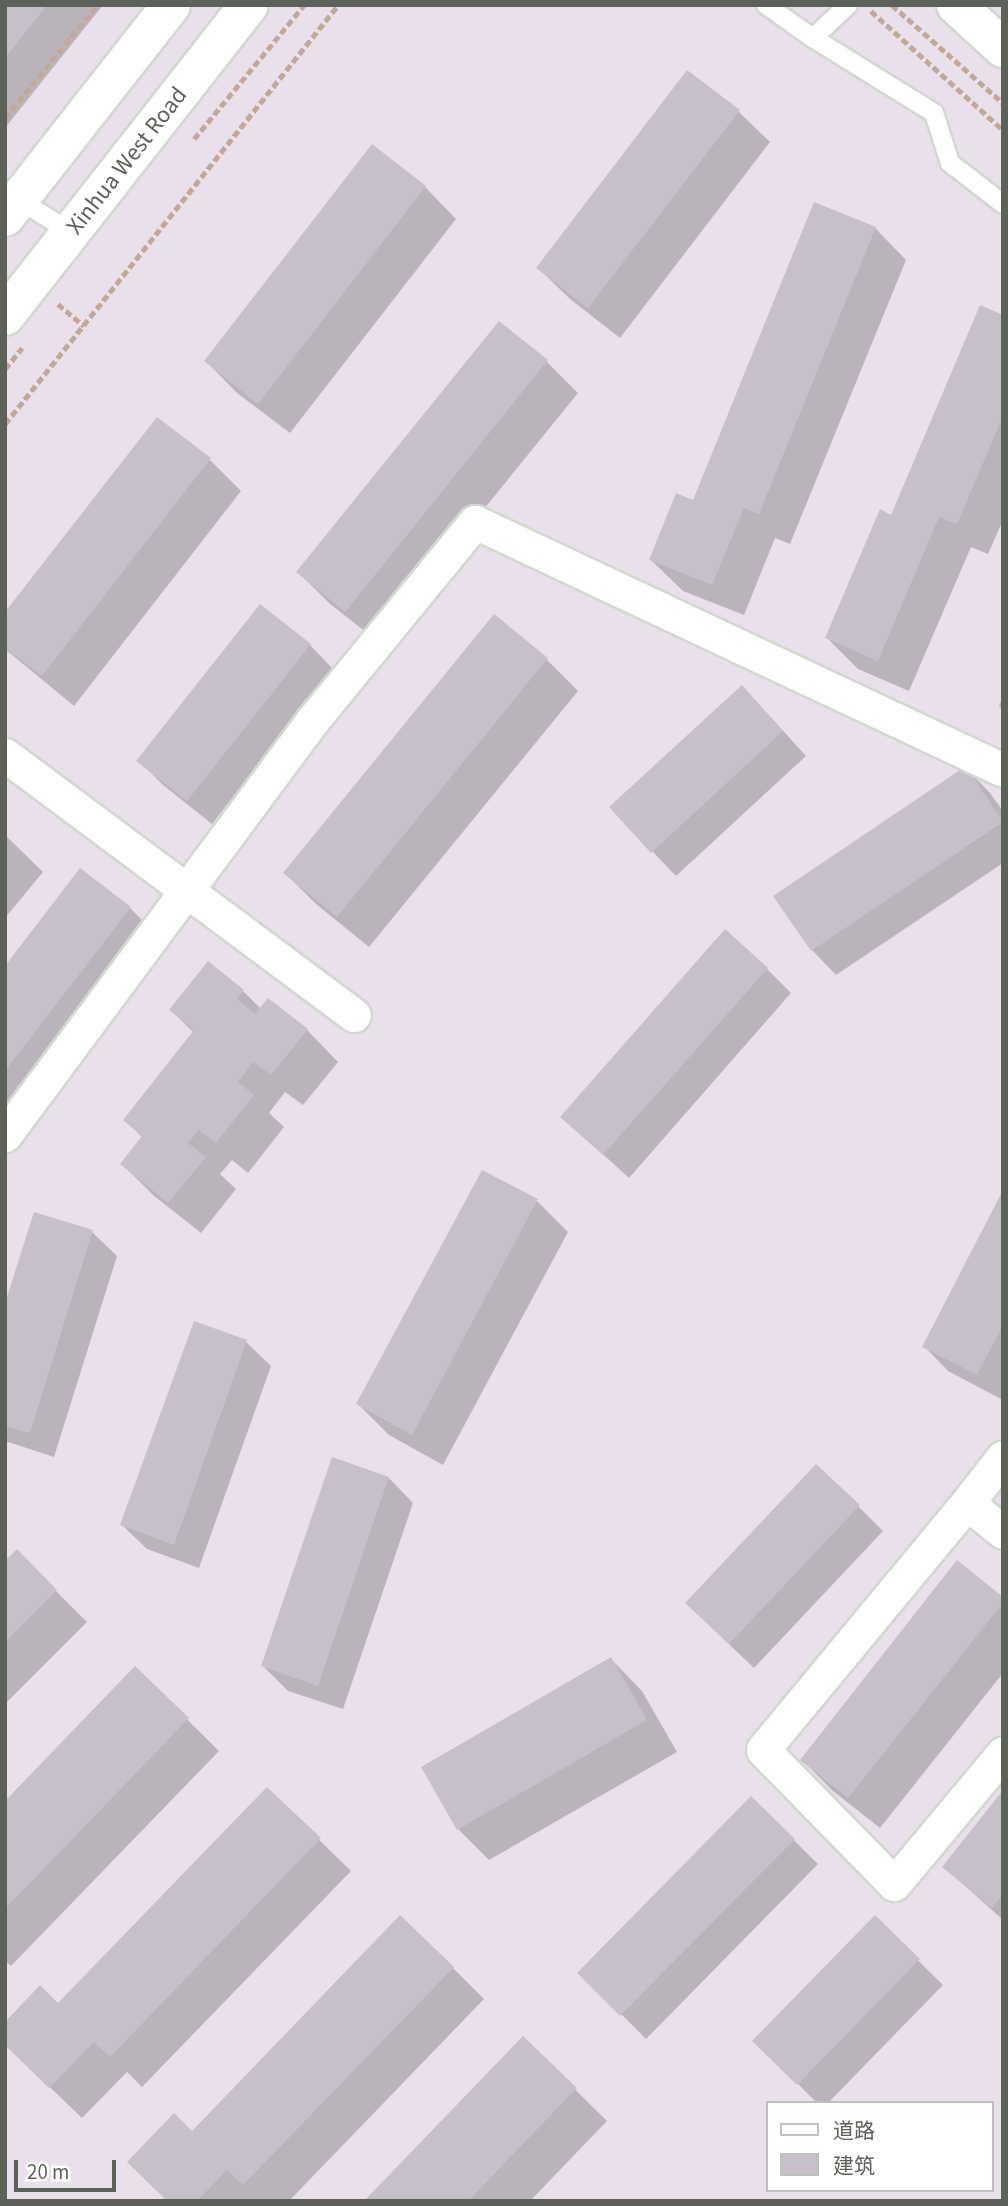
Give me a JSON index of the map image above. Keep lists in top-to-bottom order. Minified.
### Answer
{"streets":{"main road":["Xinhua West Road"]},"legend":["道路","建筑"],"scale_bar":"20 m"}
